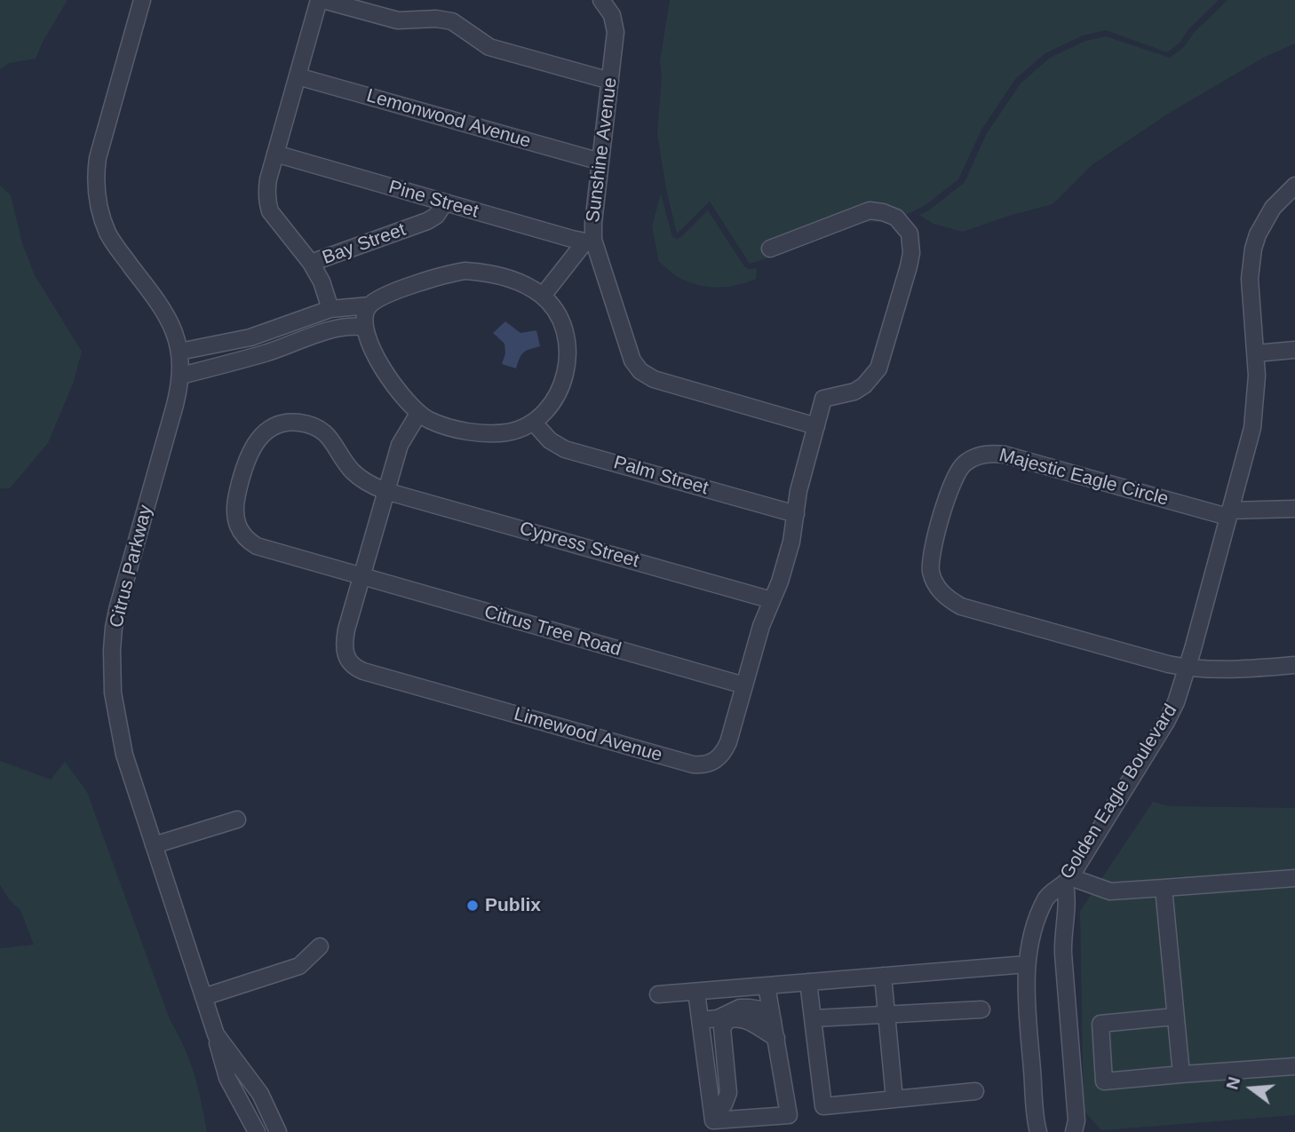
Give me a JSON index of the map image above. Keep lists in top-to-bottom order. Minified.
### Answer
{"streets":{"street":["Lemonwood Avenue","Sunshine Avenue","Pine Street","Bay Street","Palm Street","Majestic Eagle Circle","Cypress Street","Citrus Parkway","Citrus Tree Road","Limewood Avenue","Golden Eagle Boulevard"]},"crossings":[["Lemonwood Avenue","Sunshine Avenue"],["Sunshine Avenue","Pine Street"],["Sunshine Avenue","Limewood Avenue"],["Pine Street","Bay Street"],["Palm Street","Limewood Avenue"],["Majestic Eagle Circle","Golden Eagle Boulevard"],["Cypress Street","Citrus Tree Road"],["Cypress Street","Limewood Avenue"],["Citrus Tree Road","Limewood Avenue"]],"places":["Publix"],"north":"left"}
